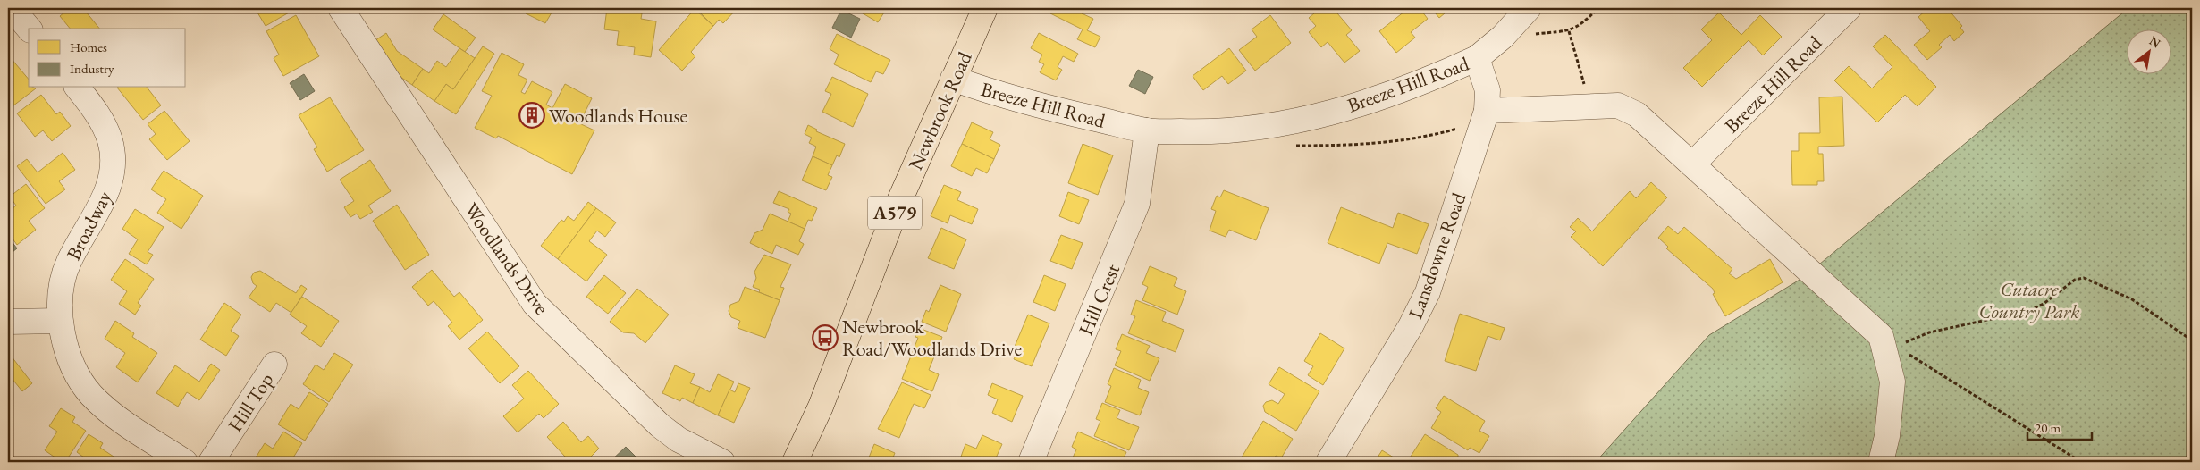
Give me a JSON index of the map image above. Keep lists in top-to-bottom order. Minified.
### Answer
{"streets":{"highway":["Newbrook Road","A579"],"street":["Breeze Hill Road","Broadway","Lansdowne Road","Woodlands Drive","Hill Crest","Hill Top"]},"crossings":[["Breeze Hill Road","Newbrook Road"],["Breeze Hill Road","Lansdowne Road"],["Breeze Hill Road","Hill Crest"]],"parks":["Cutacre Country Park"],"places":{"building":["Woodlands House"],"bus stop":["Newbrook Road/Woodlands Drive"]},"legend":["Homes","Industry"],"scale_bar":"20 m","north":"top right"}
